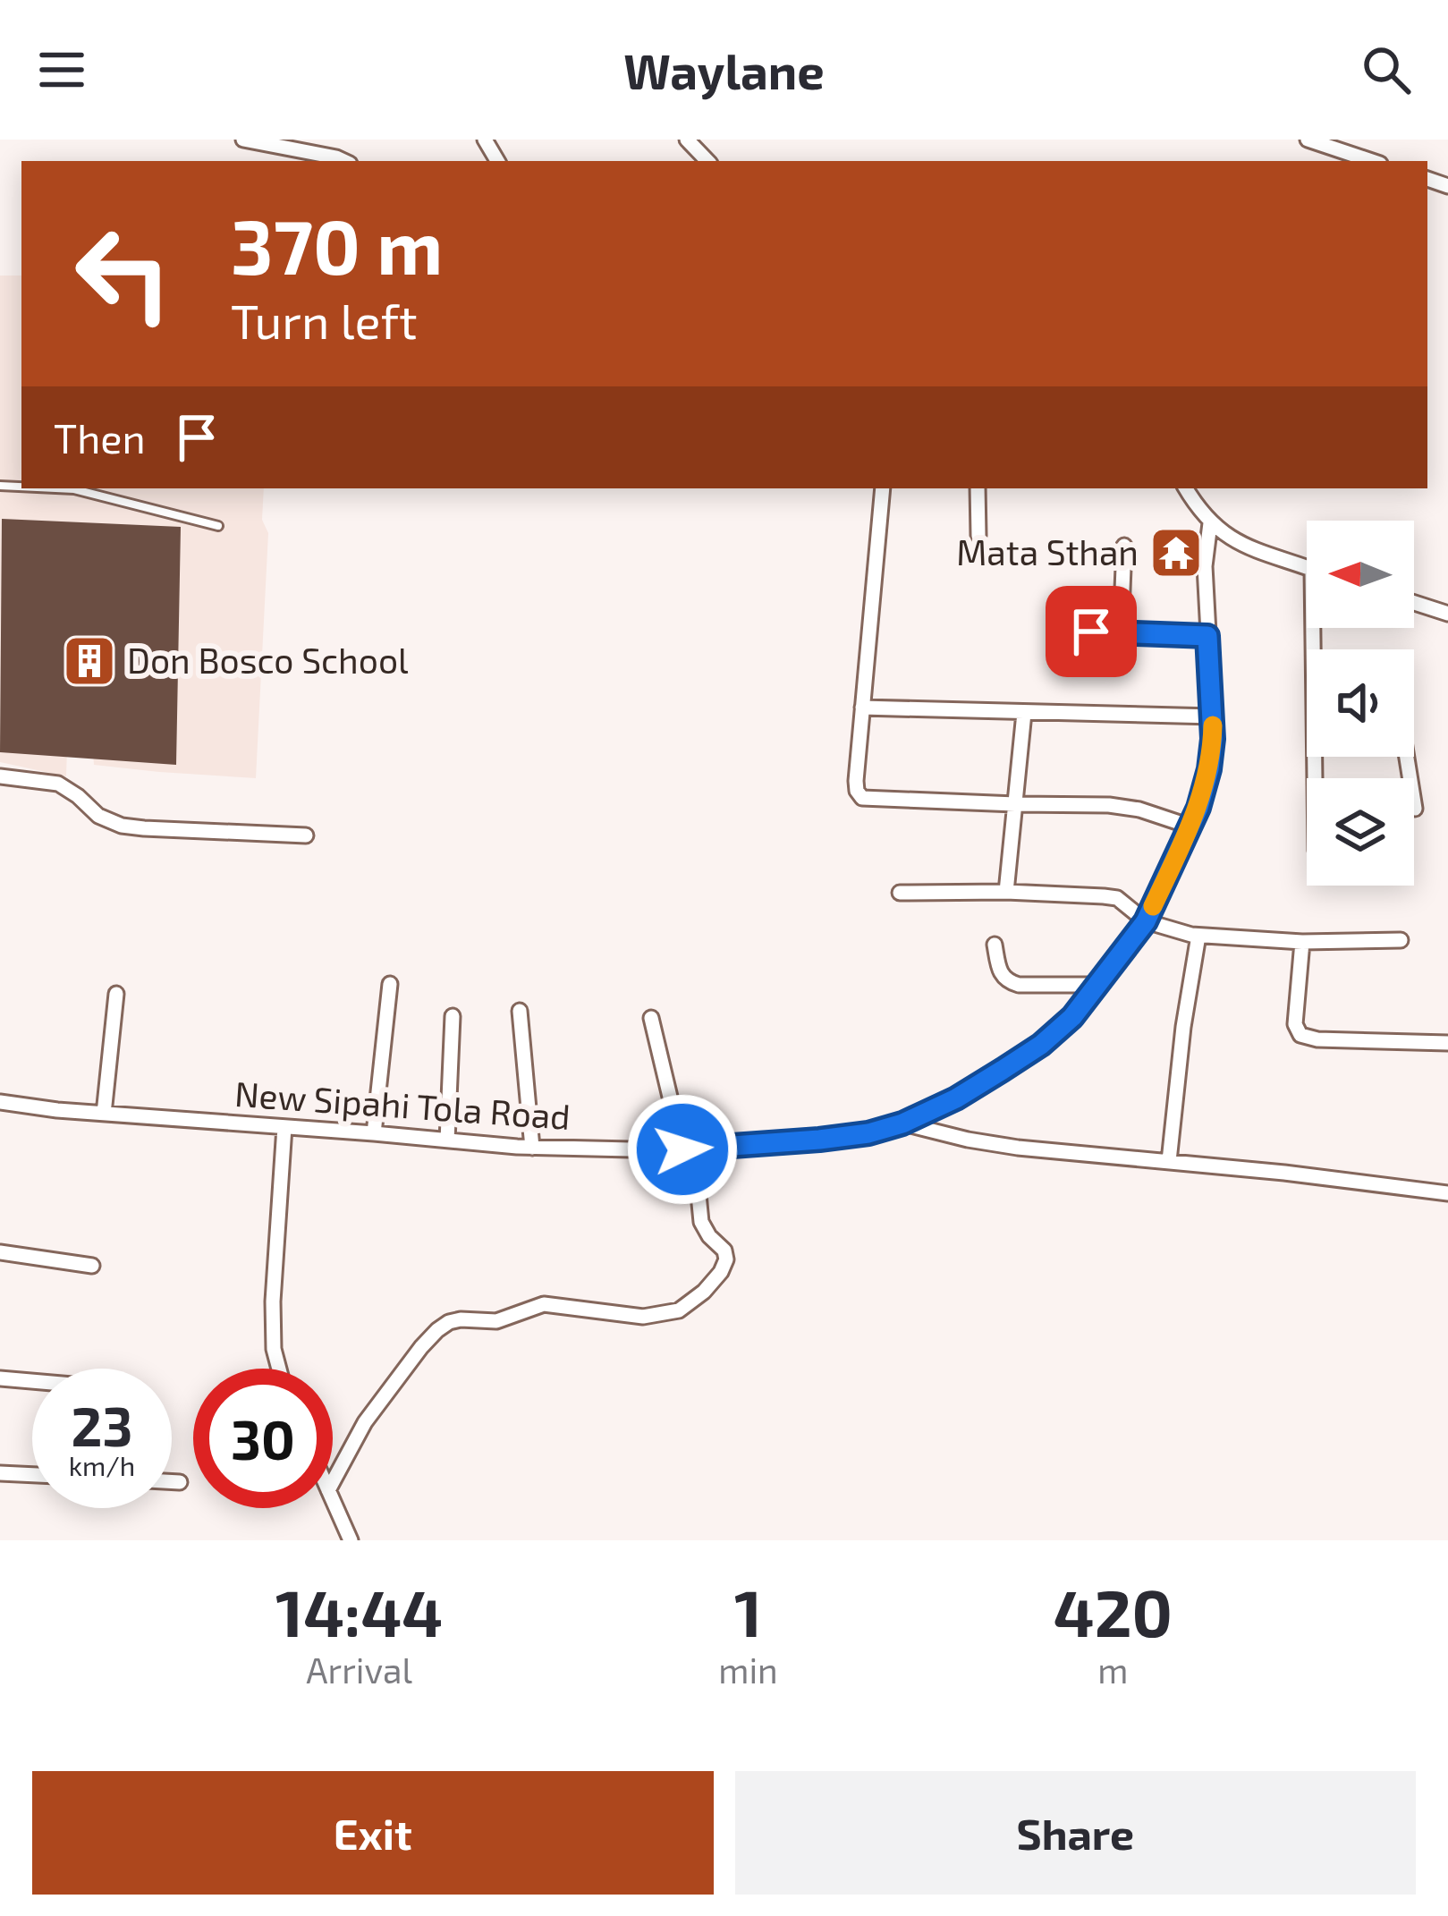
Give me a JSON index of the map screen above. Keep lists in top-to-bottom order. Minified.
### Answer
{"streets":{"street":["New Sipahi Tola Road"]},"places":{"temple":["Mata Sthan"],"building":["Don Bosco School"]},"north":"left","page":{"header":"Waylane","turn":["370 m","Turn left"],"then":"Then","speed":"23 km/h","limit":"30","eta":["14:44","Arrival","1","min","420","m"],"buttons":["Exit","Share"]}}
